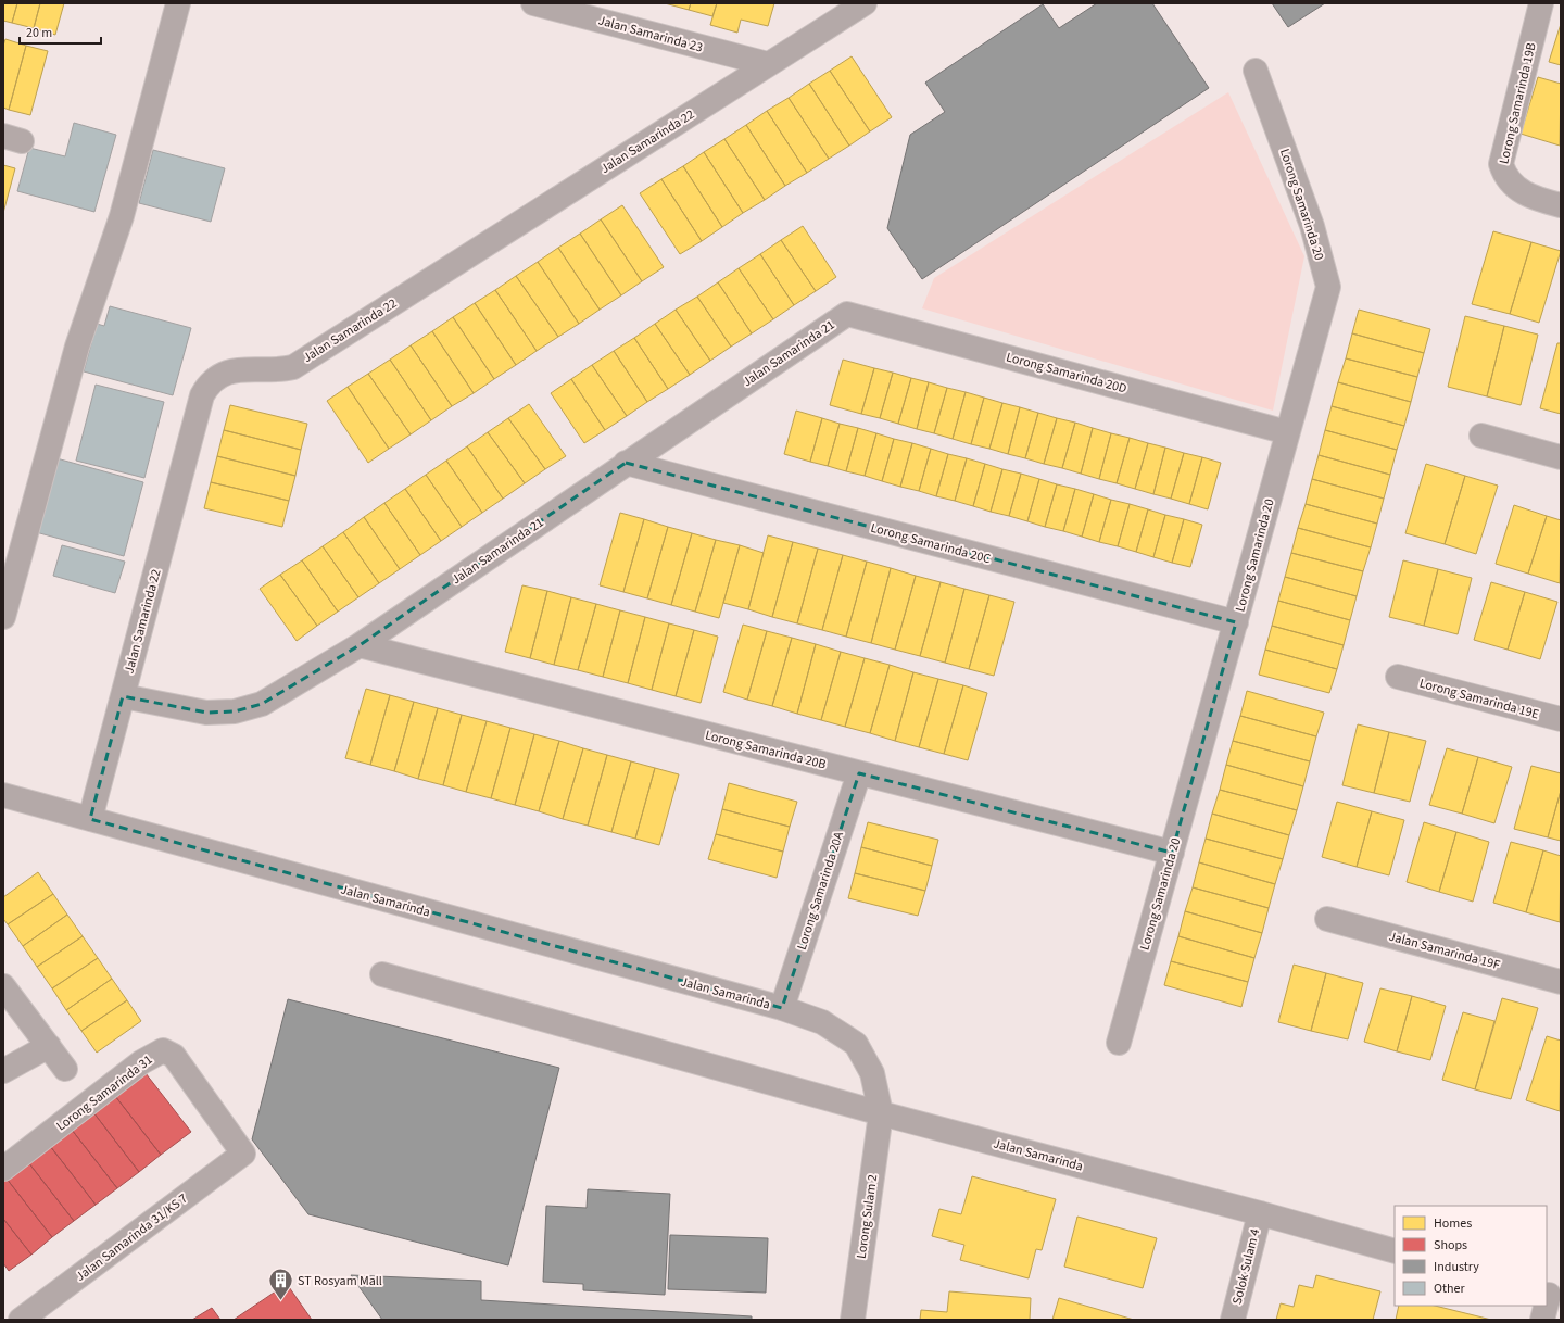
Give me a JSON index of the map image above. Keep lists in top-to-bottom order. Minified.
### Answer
{"streets":{"street":["Jalan Samarinda 23","Lorong Samarinda 19B","Jalan Samarinda 22","Lorong Samarinda 20","Jalan Samarinda 21","Lorong Samarinda 20D","Lorong Samarinda 20C","Lorong Samarinda 19E","Lorong Samarinda 20B","Lorong Samarinda 20A","Jalan Samarinda","Jalan Samarinda 19F","Lorong Samarinda 31","Lorong Sulam 2","Jalan Samarinda 31/KS 7","Solok Sulam 4"]},"crossings":[["Jalan Samarinda 23","Jalan Samarinda 22"],["Jalan Samarinda 22","Jalan Samarinda 21"],["Jalan Samarinda 22","Jalan Samarinda"],["Lorong Samarinda 20","Lorong Samarinda 20D"],["Lorong Samarinda 20","Lorong Samarinda 20C"],["Lorong Samarinda 20","Lorong Samarinda 20B"],["Jalan Samarinda 21","Lorong Samarinda 20D"],["Jalan Samarinda 21","Lorong Samarinda 20C"],["Jalan Samarinda 21","Lorong Samarinda 20B"],["Lorong Samarinda 20B","Lorong Samarinda 20A"],["Lorong Samarinda 20A","Jalan Samarinda"],["Jalan Samarinda","Lorong Sulam 2"],["Jalan Samarinda","Solok Sulam 4"],["Lorong Samarinda 31","Jalan Samarinda 31/KS 7"]],"places":{"building":["ST Rosyam Mall"]},"legend":["Homes","Shops","Industry","Other"],"scale_bar":"20 m"}
